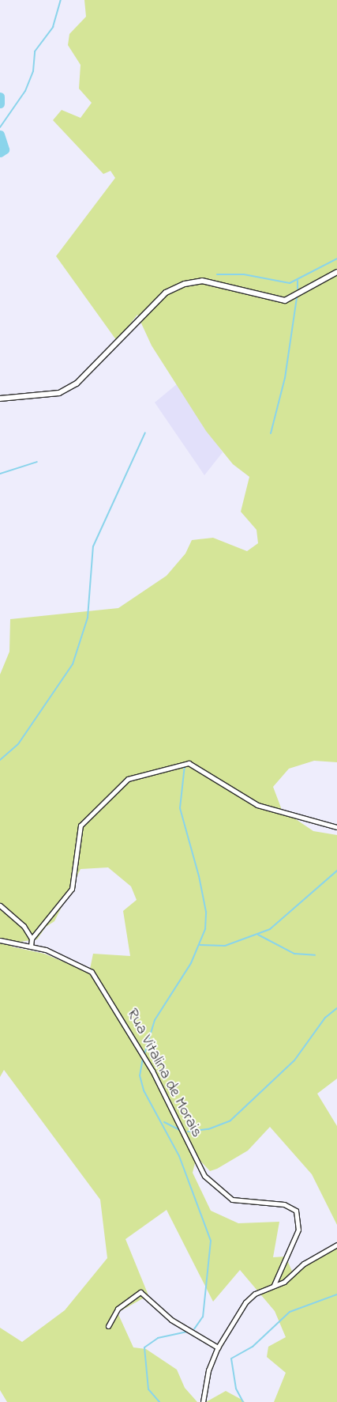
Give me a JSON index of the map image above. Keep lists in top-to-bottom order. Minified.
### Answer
{"streets":{"street":["Rua Vitalina de Morais"]}}
